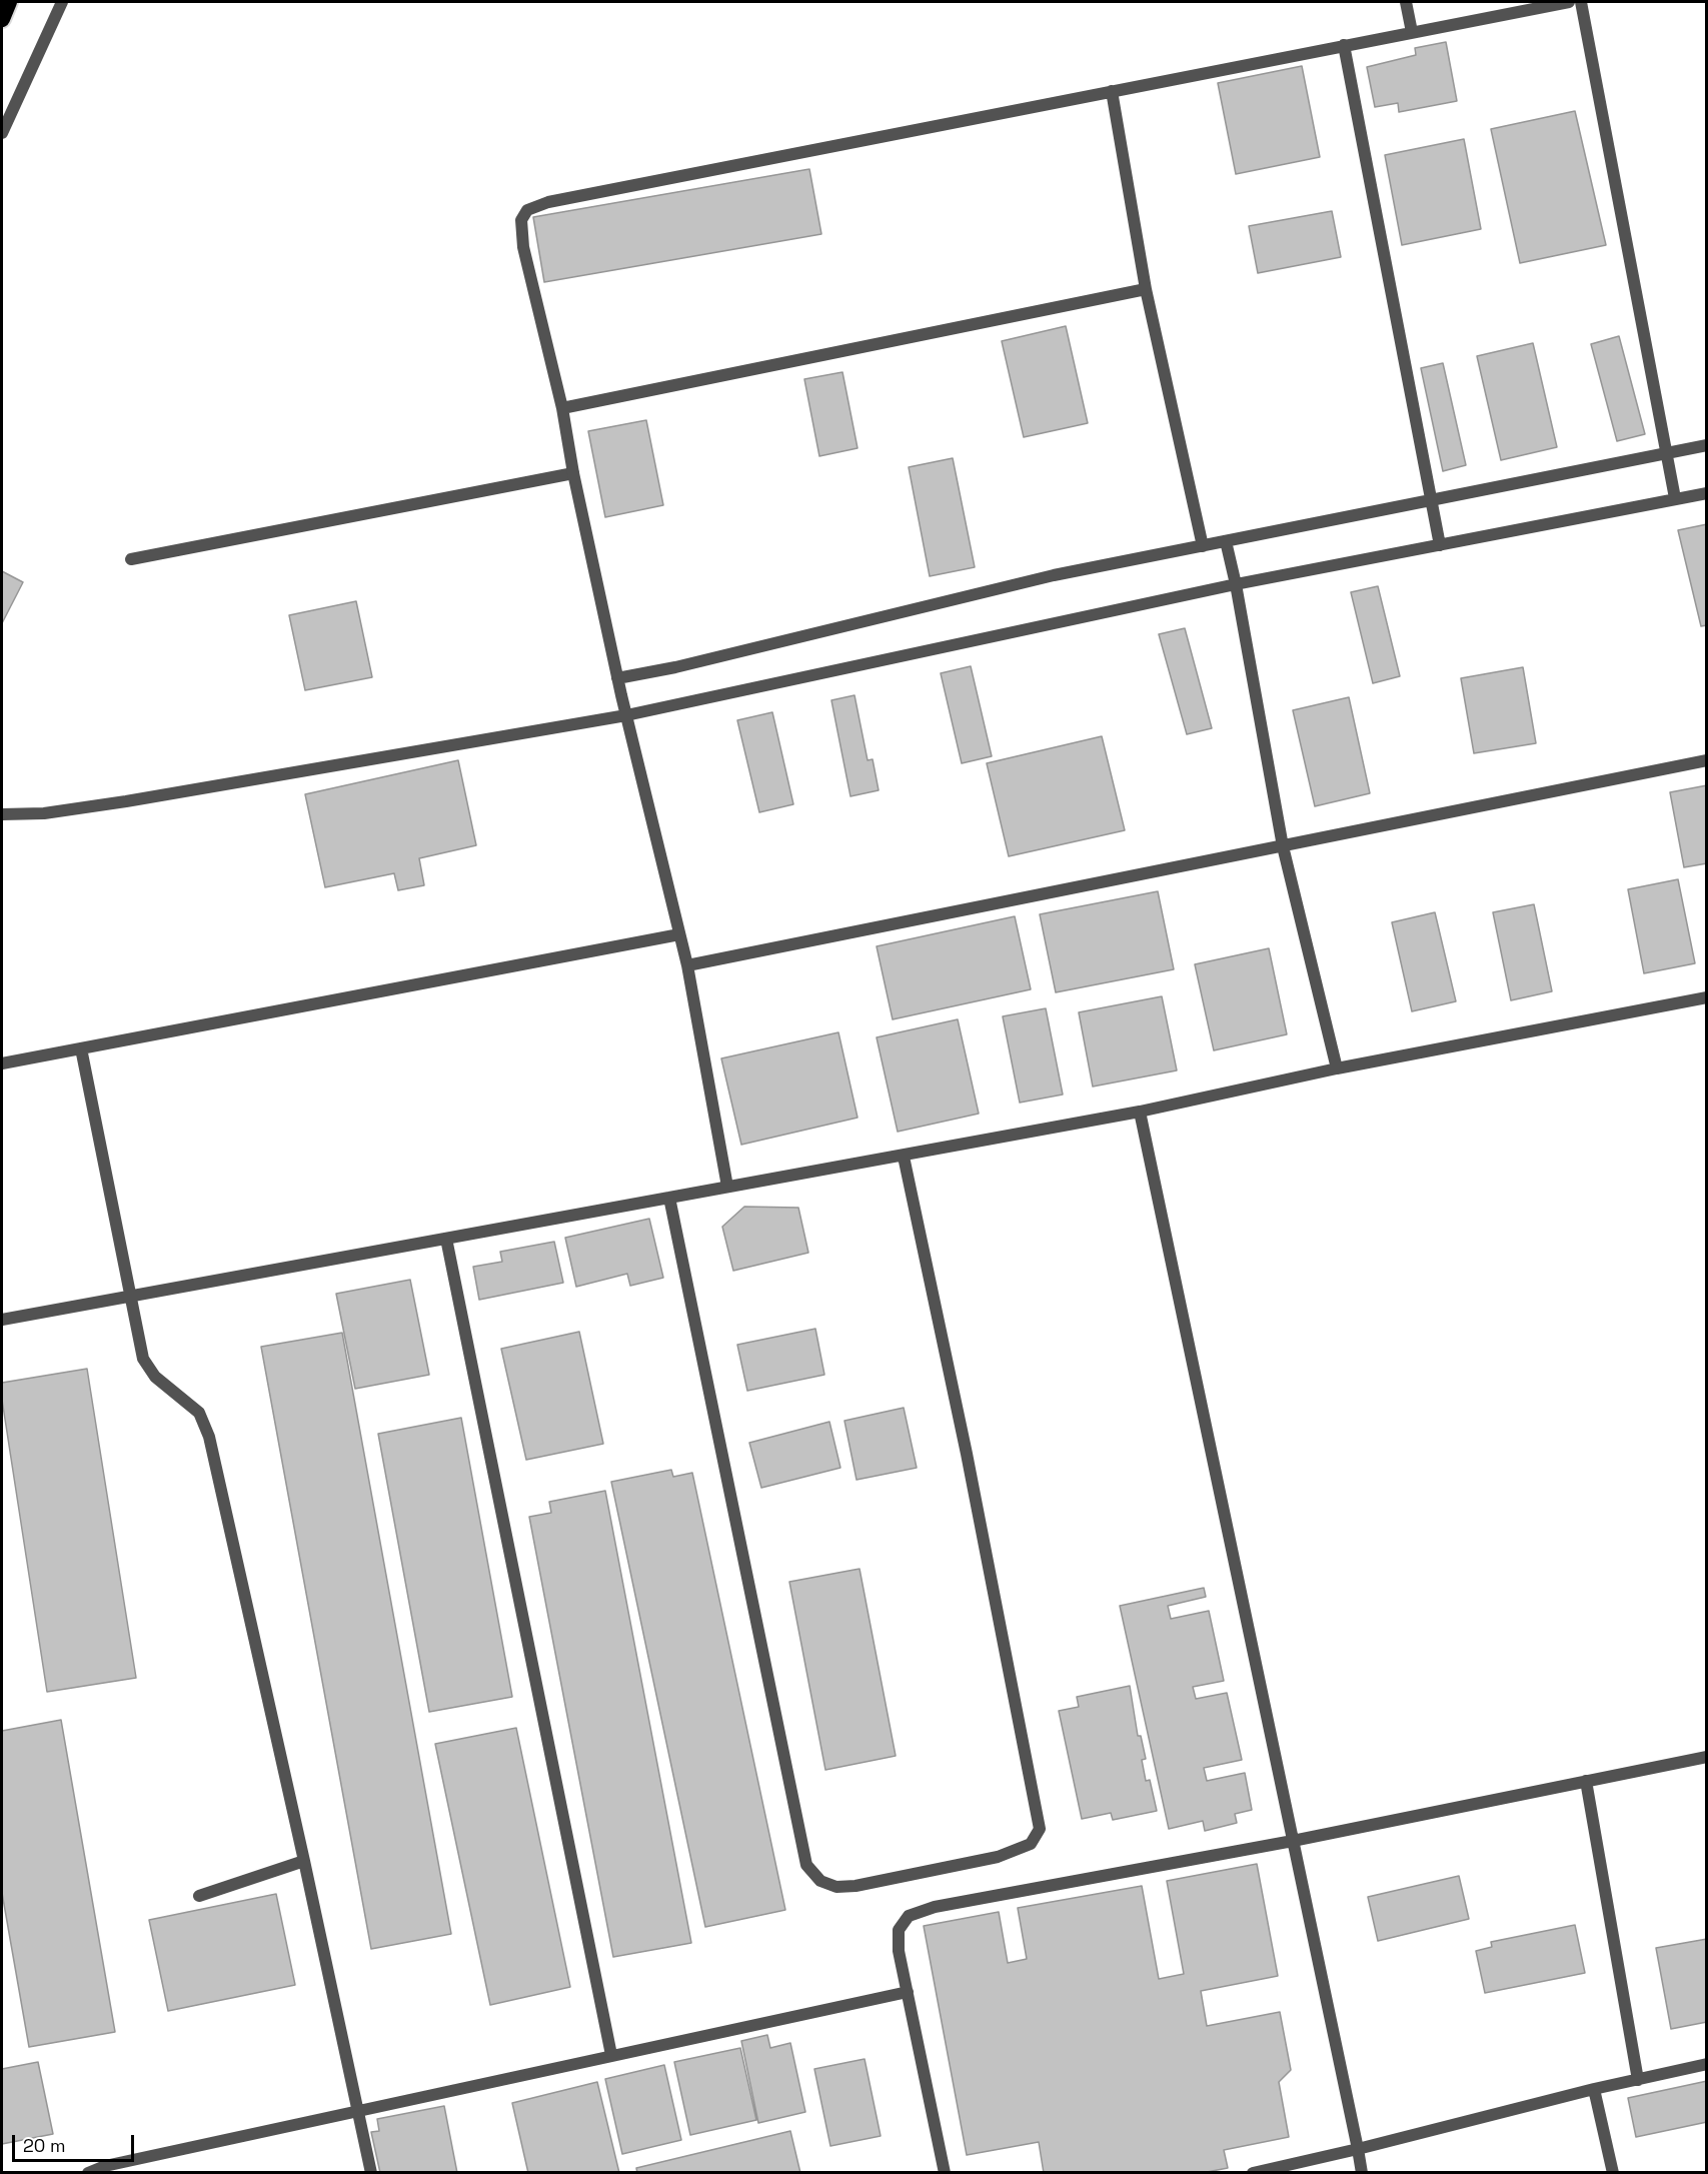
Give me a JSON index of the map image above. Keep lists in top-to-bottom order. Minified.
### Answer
{"scale_bar":"20 m"}
